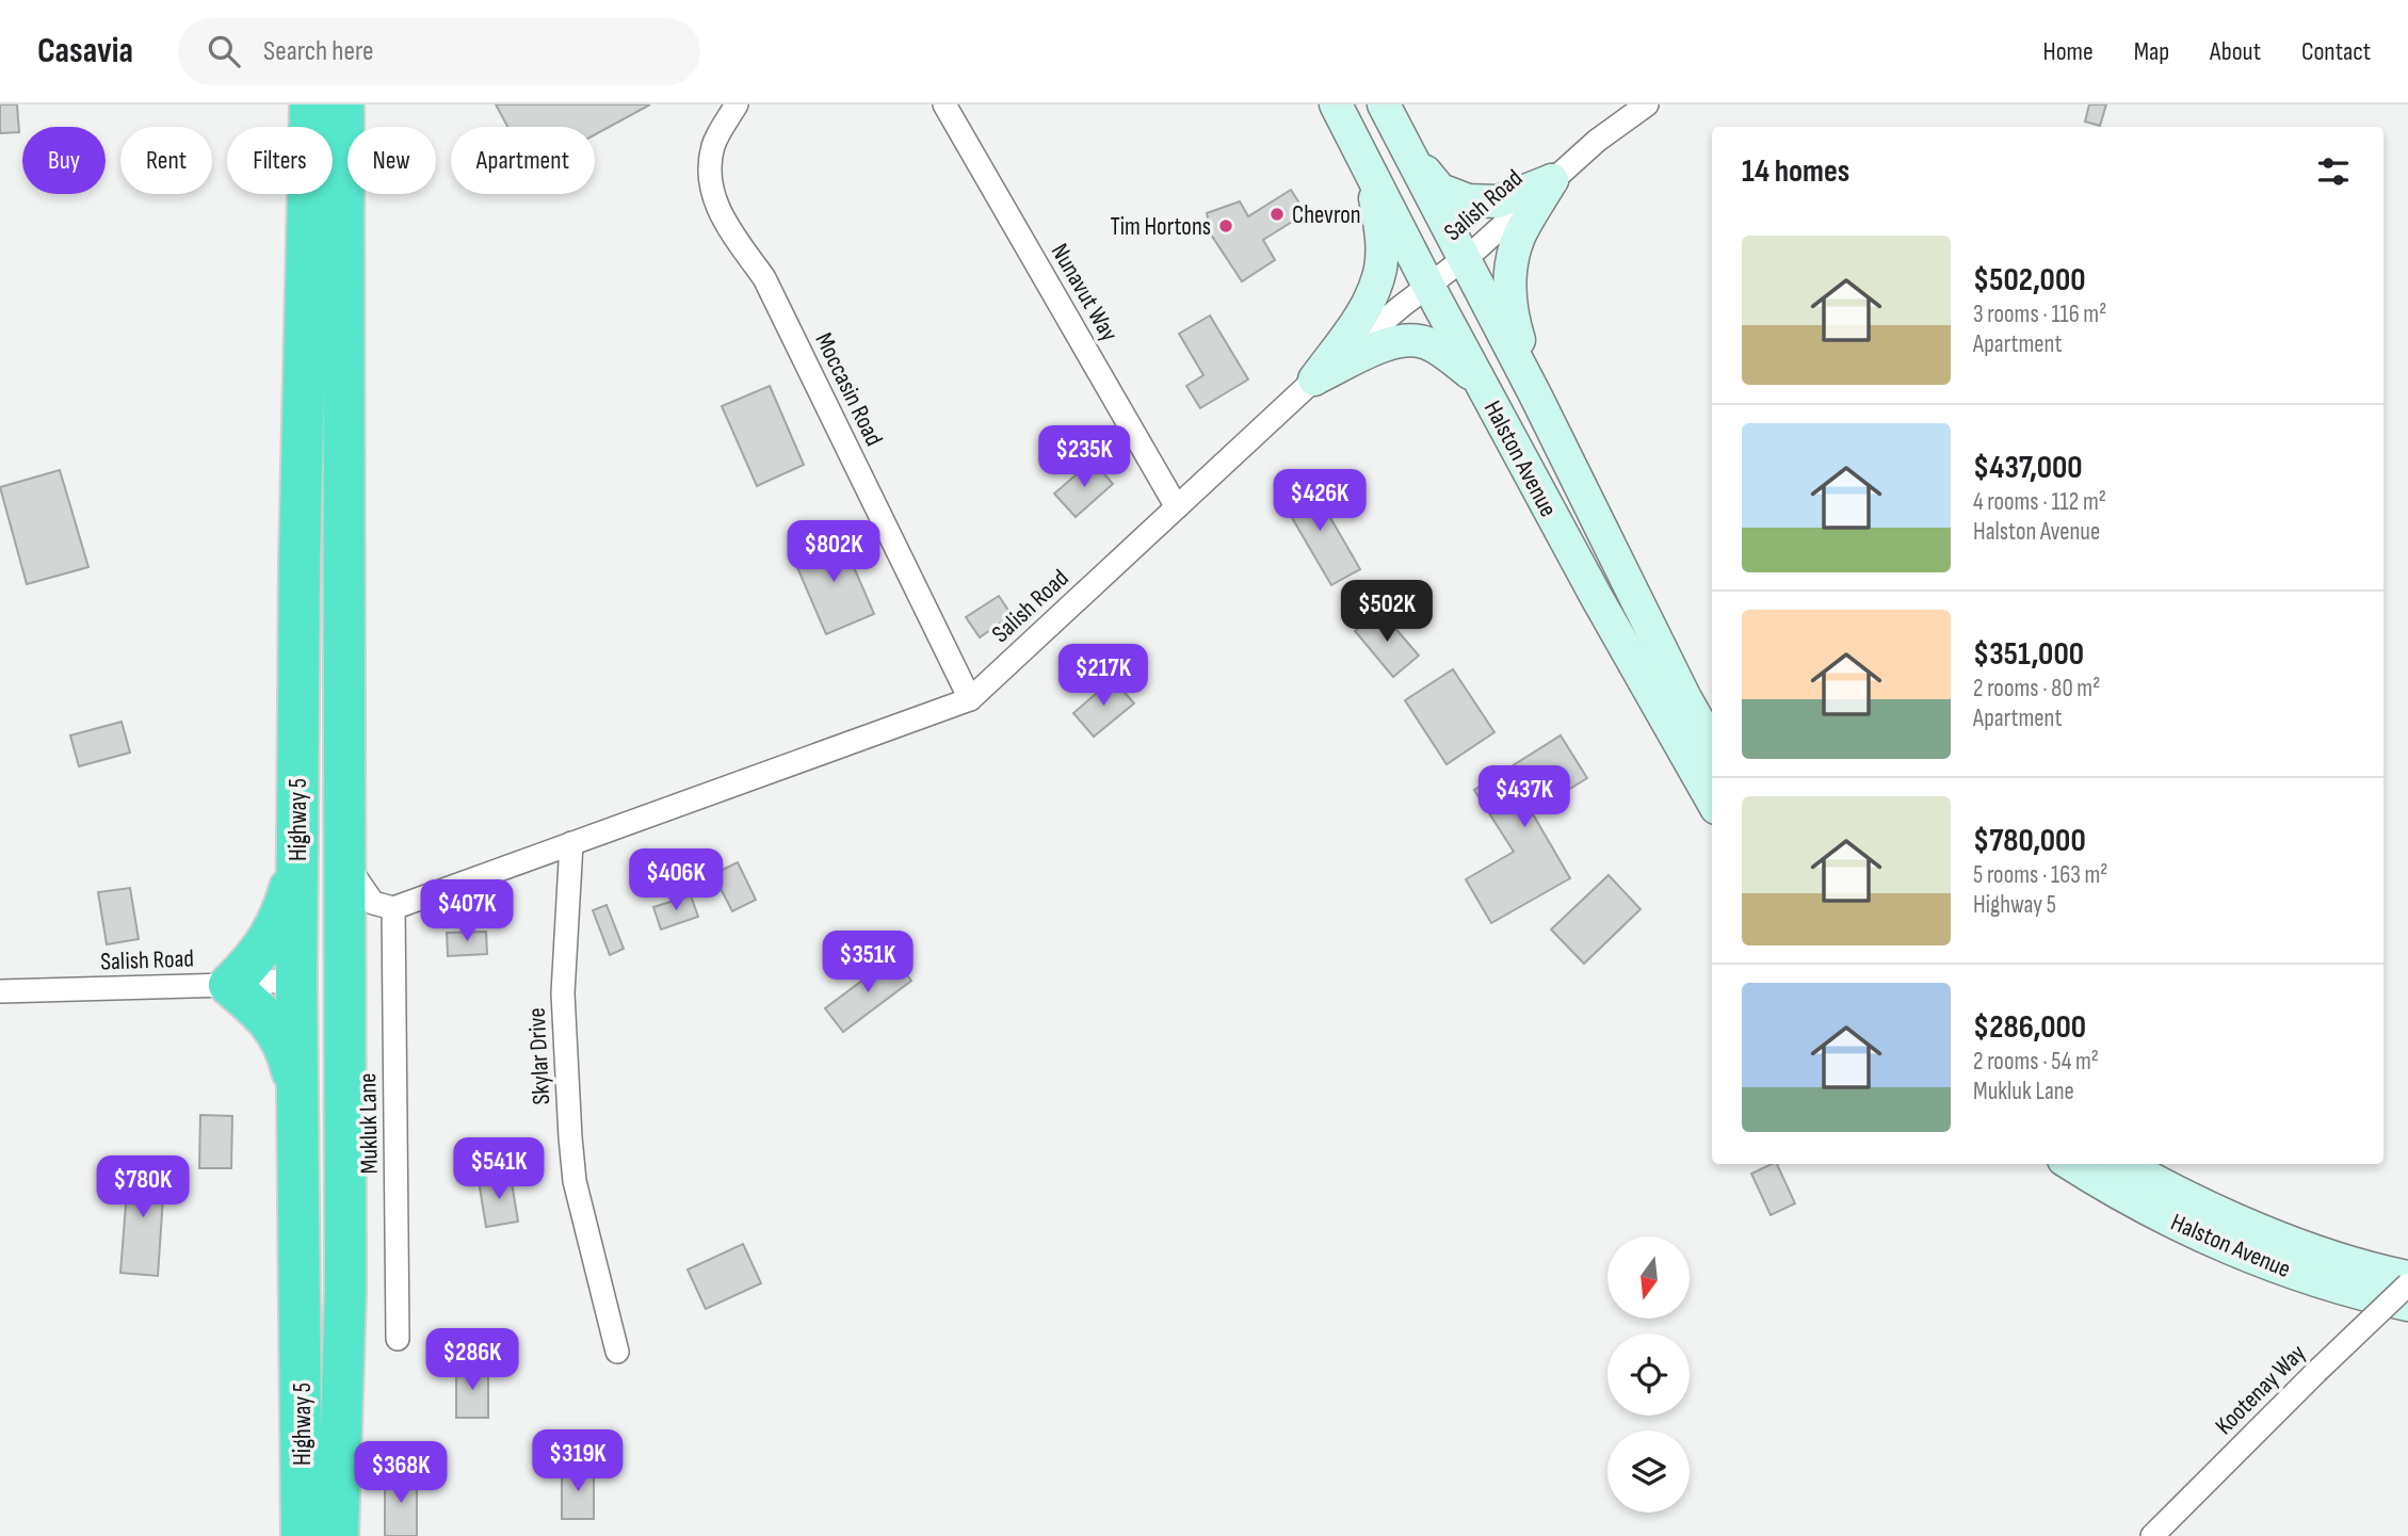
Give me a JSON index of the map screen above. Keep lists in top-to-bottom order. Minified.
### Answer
{"streets":{"highway":["Highway 5"],"main road":["Halston Avenue"],"street":["Salish Road","Nunavut Way","Moccasin Road","Skylar Drive","Mukluk Lane","Kootenay Way"]},"crossings":[["Salish Road","Nunavut Way"],["Salish Road","Moccasin Road"],["Salish Road","Halston Avenue"],["Salish Road","Highway 5"],["Salish Road","Skylar Drive"],["Salish Road","Mukluk Lane"]],"places":["Chevron","Tim Hortons"],"north":"bottom","page":{"header":"Casavia","search":"Search here","nav":["Home","Map","About","Contact"],"chip":["Buy","Rent","Filters","New","Apartment"],"heading":"14 homes","list":[{"name":"$502,000","note":"3 rooms · 116 m² · Apartment"},{"name":"$437,000","note":"4 rooms · 112 m² · Halston Avenue"},{"name":"$351,000","note":"2 rooms · 80 m² · Apartment"},{"name":"$780,000","note":"5 rooms · 163 m² · Highway 5"},{"name":"$286,000","note":"2 rooms · 54 m² · Mukluk Lane"}],"price":["$235K","$426K","$802K","$502K","$217K","$437K","$406K","$407K","$351K","$541K","$780K","$286K","$319K","$368K"]}}
